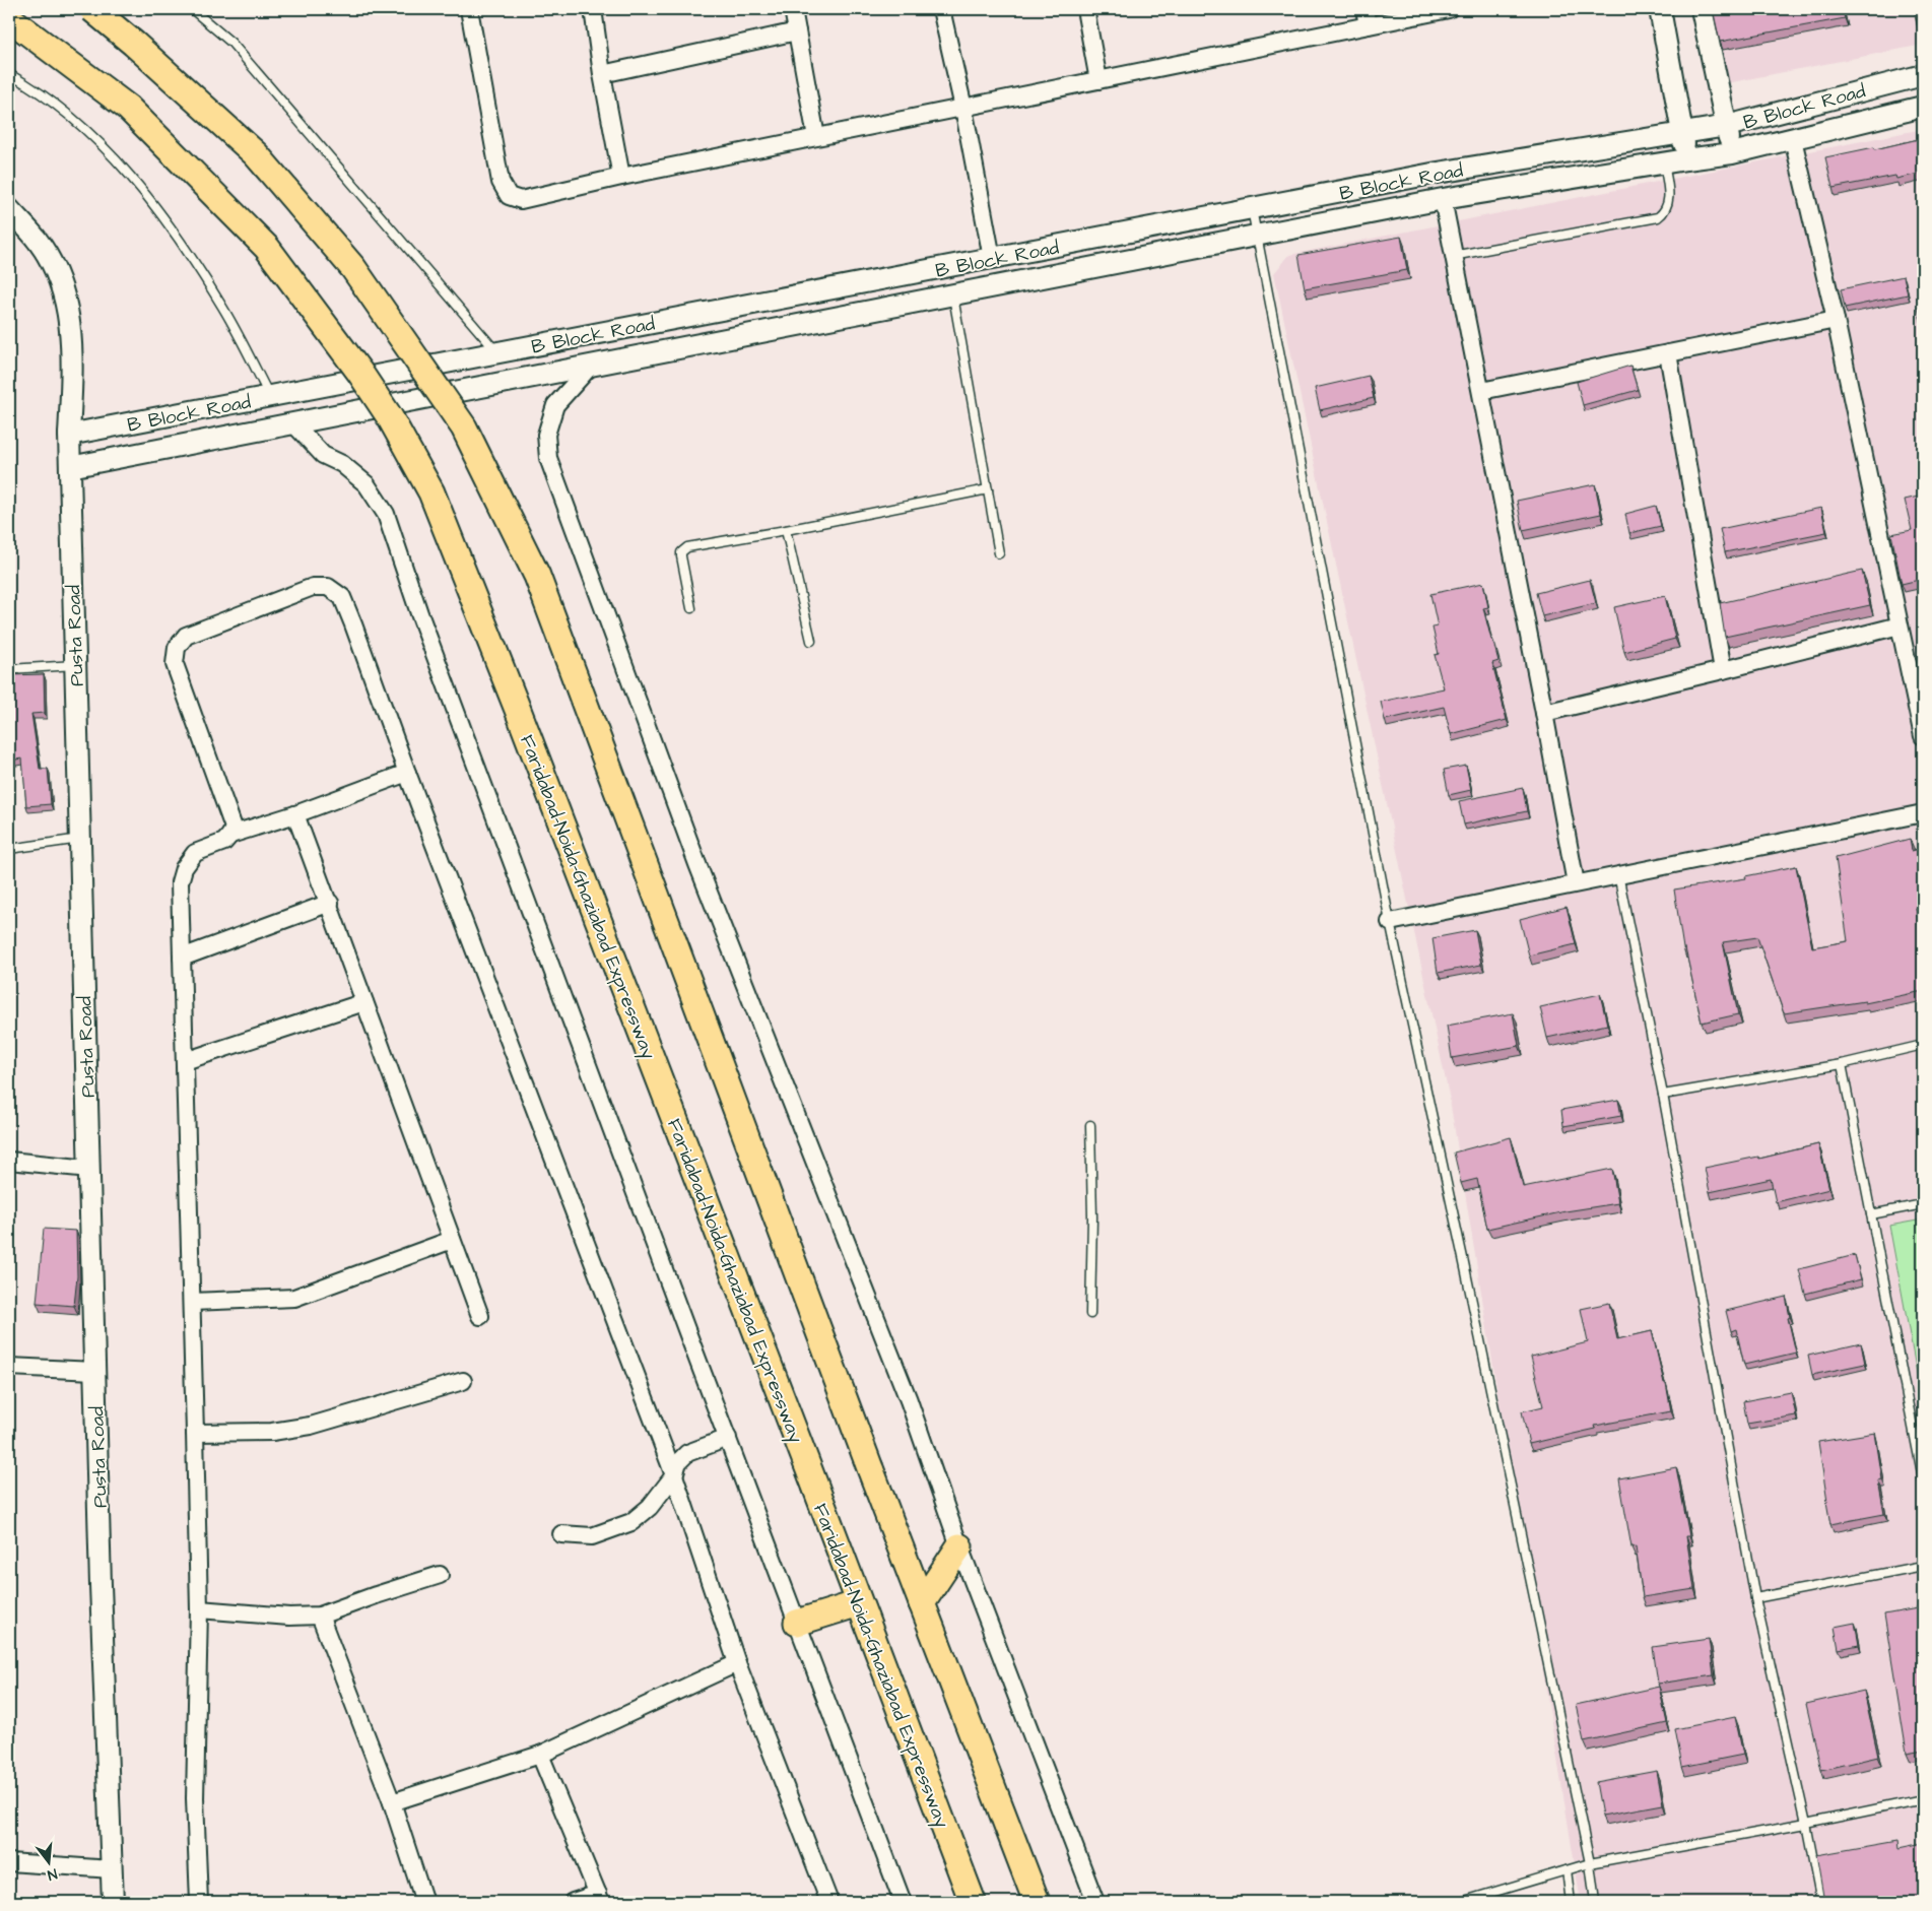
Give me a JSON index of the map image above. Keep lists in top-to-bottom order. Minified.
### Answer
{"streets":{"main road":["Faridabad-Noida-Ghaziabad Expressway"],"street":["B Block Road","Pusta Road"]},"crossings":[["B Block Road","Pusta Road"]],"north":"bottom"}
